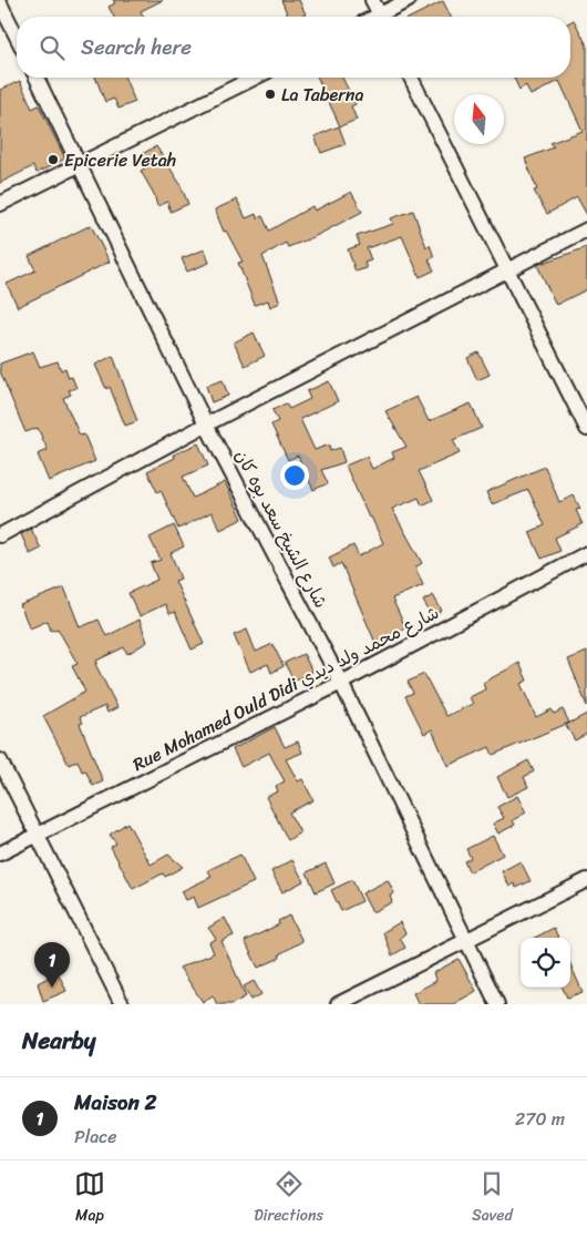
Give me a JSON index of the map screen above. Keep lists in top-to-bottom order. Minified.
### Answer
{"streets":{"street":["شارع الشيخ سعد بوه كان","Rue Mohamed Ould Didi شارع محمد ولد ديدي"]},"crossings":[["شارع الشيخ سعد بوه كان","Rue Mohamed Ould Didi شارع محمد ولد ديدي"]],"places":["La Taberna","Epicerie Vetah"],"north":"top","page":{"search":"Search here","pins":"1","heading":"Nearby","list":[{"mark":"1","name":"Maison 2","note":"Place","value":"270 m"}],"nav":["Map","Directions","Saved"]}}
